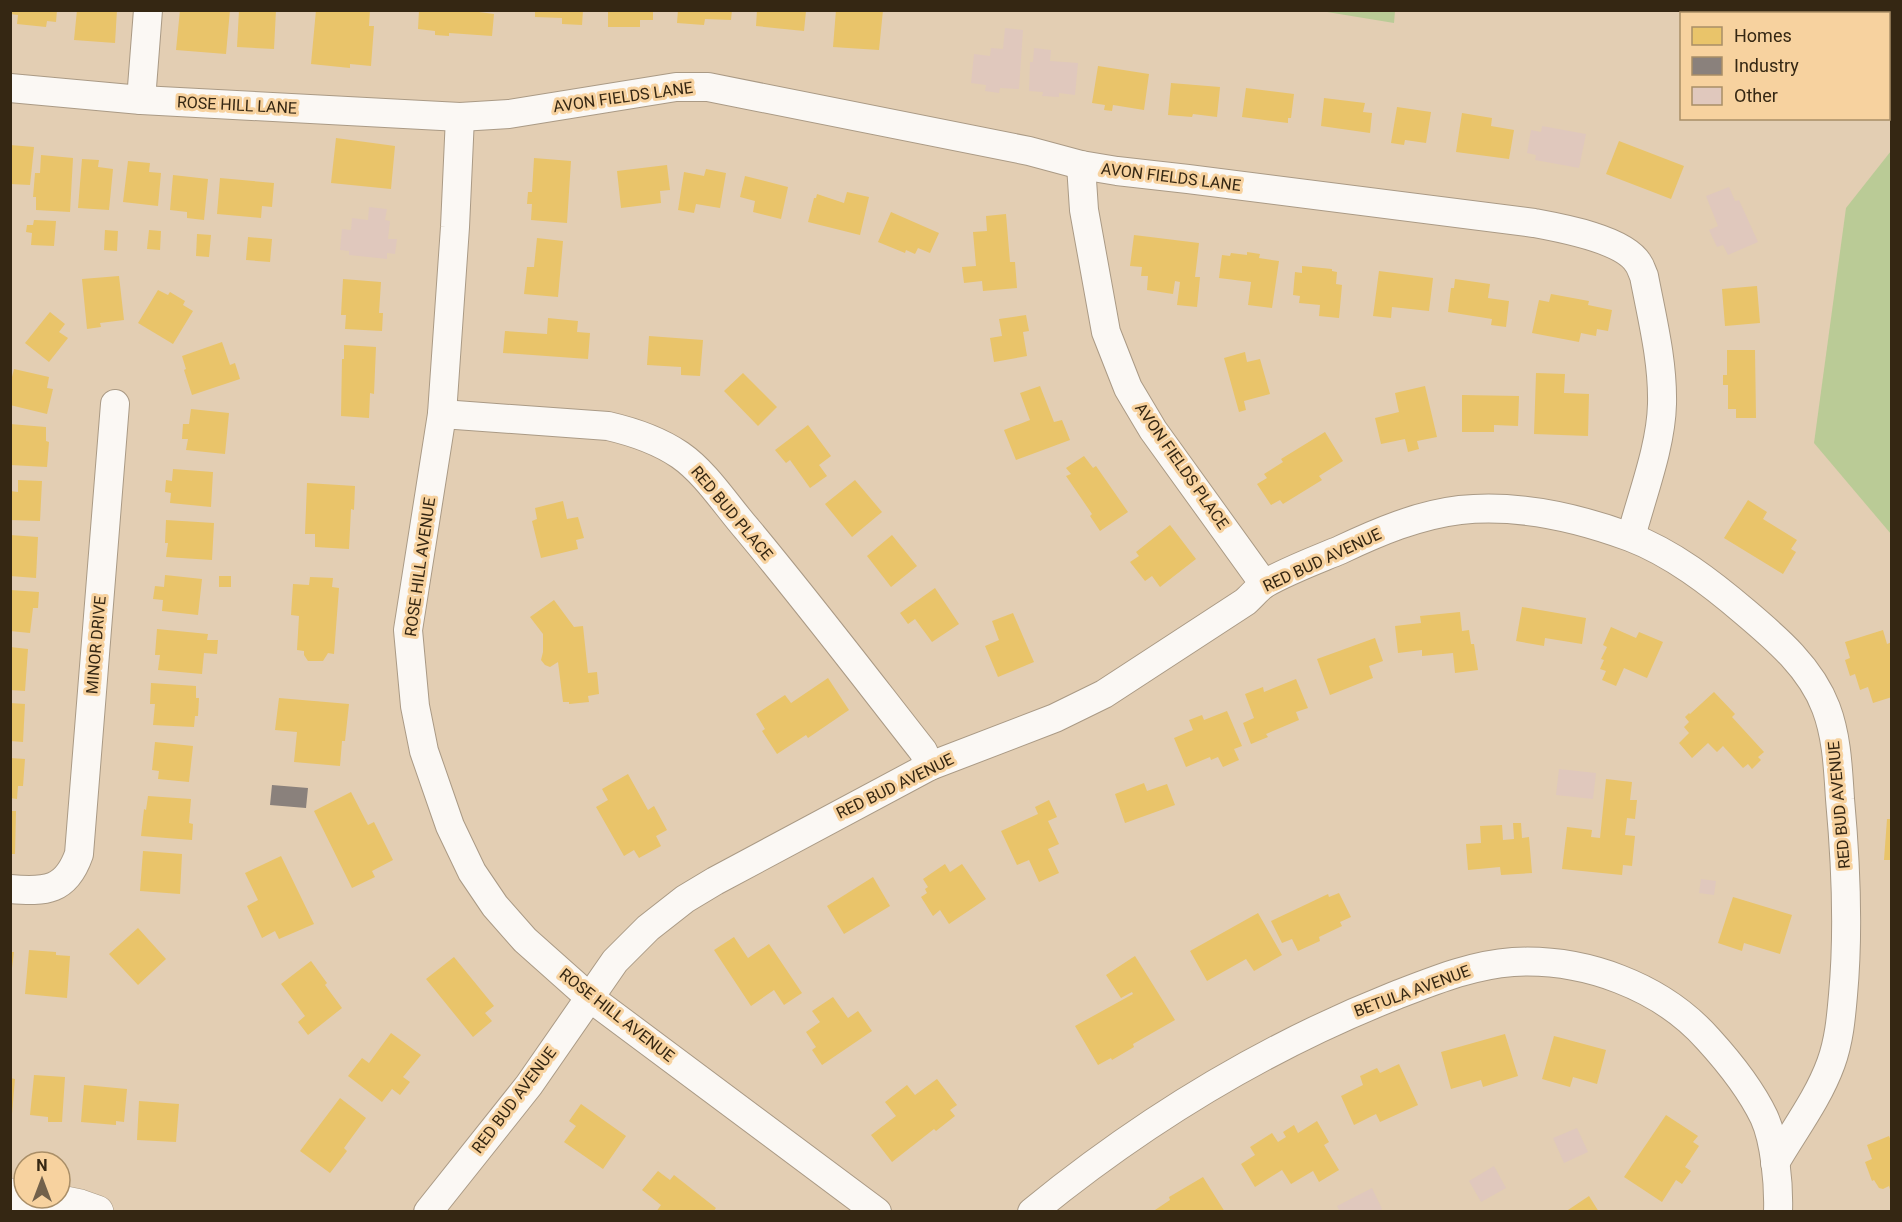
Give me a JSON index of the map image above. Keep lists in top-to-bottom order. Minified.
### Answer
{"streets":{"street":["AVON FIELDS LANE","ROSE HILL LANE","AVON FIELDS PLACE","RED BUD PLACE","RED BUD AVENUE","ROSE HILL AVENUE","MINOR DRIVE","BETULA AVENUE"]},"crossings":[["AVON FIELDS LANE","ROSE HILL LANE"],["AVON FIELDS LANE","AVON FIELDS PLACE"],["AVON FIELDS LANE","RED BUD AVENUE"],["AVON FIELDS LANE","ROSE HILL AVENUE"],["AVON FIELDS PLACE","RED BUD AVENUE"],["RED BUD PLACE","RED BUD AVENUE"],["RED BUD PLACE","ROSE HILL AVENUE"],["RED BUD AVENUE","ROSE HILL AVENUE"],["RED BUD AVENUE","BETULA AVENUE"]],"legend":["Homes","Industry","Other"],"north":"top"}
